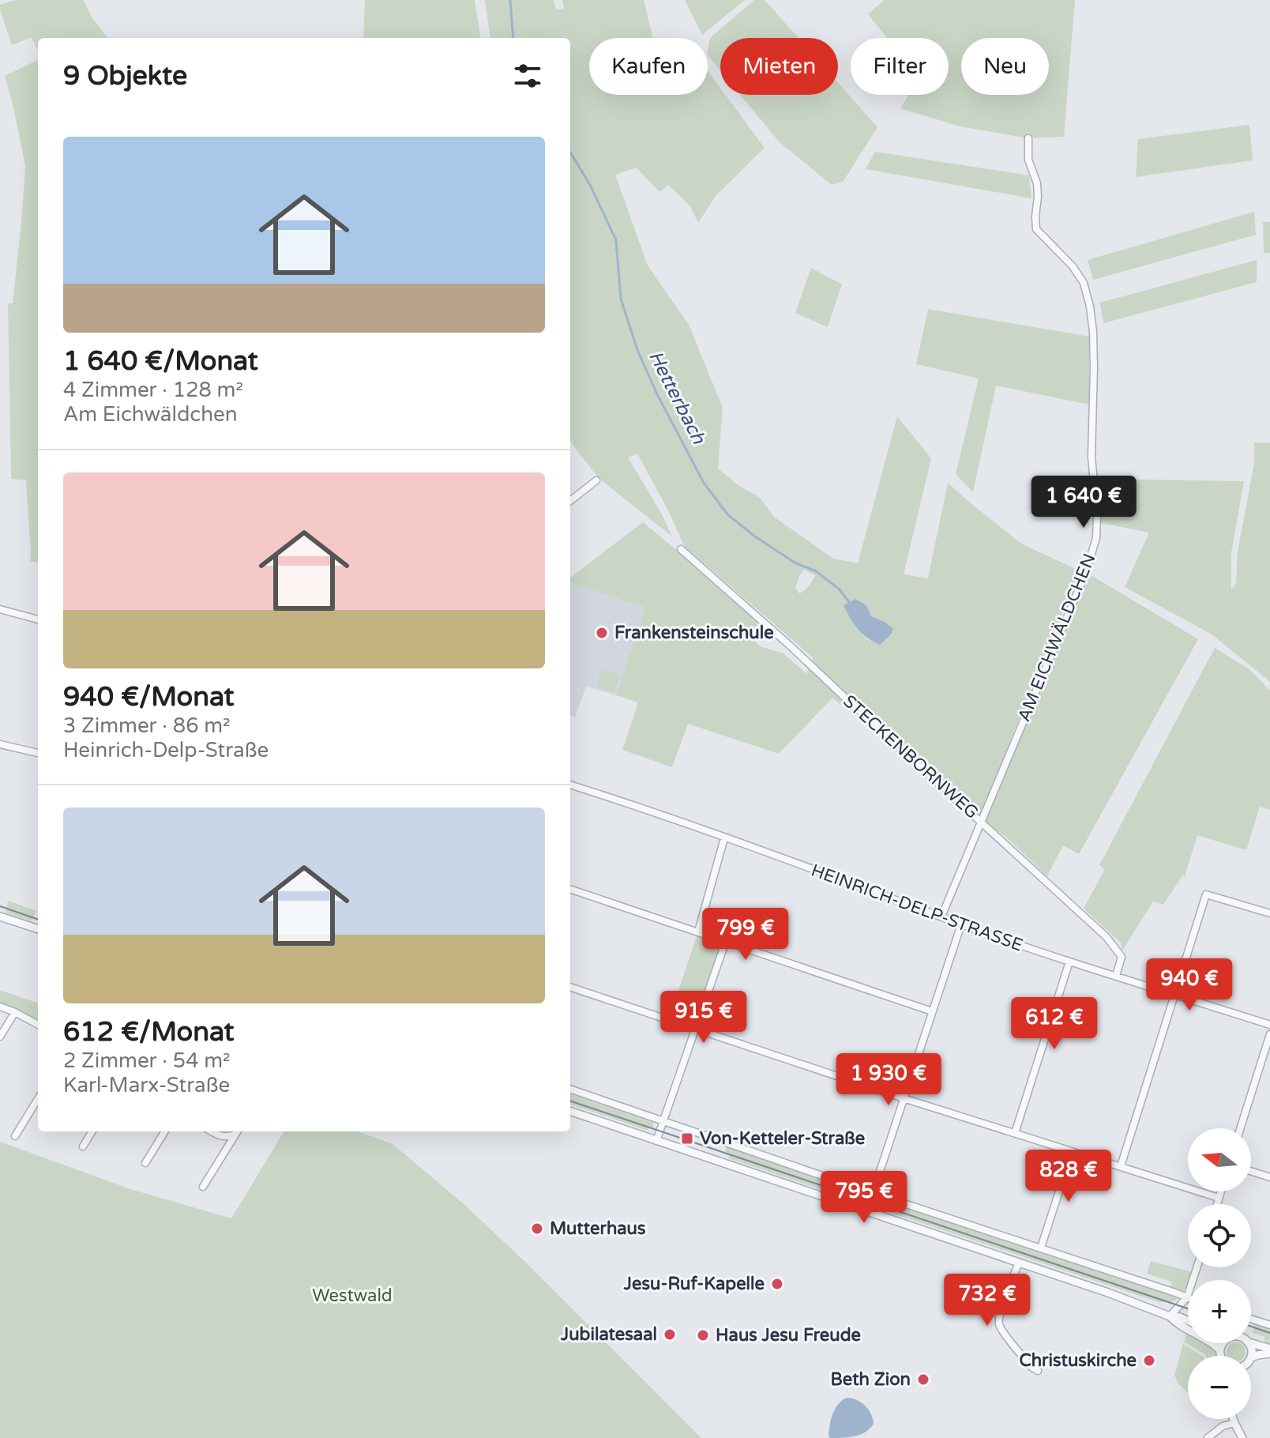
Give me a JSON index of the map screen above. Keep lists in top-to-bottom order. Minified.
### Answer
{"streets":{"street":["AM EICHWÄLDCHEN","STECKENBORNWEG","HEINRICH-DELP-STRASSE"]},"crossings":[["AM EICHWÄLDCHEN","STECKENBORNWEG"],["AM EICHWÄLDCHEN","HEINRICH-DELP-STRASSE"],["STECKENBORNWEG","HEINRICH-DELP-STRASSE"]],"water":["Hetterbach"],"parks":["Westwald"],"places":{"other":["Frankensteinschule","Mutterhaus","Jesu-Ruf-Kapelle","Jubilatesaal","Haus Jesu Freude","Christuskirche","Beth Zion"],"transit":["Von-Ketteler-Straße"]},"north":"left","page":{"chip":["Kaufen","Mieten","Filter","Neu"],"heading":"9 Objekte","list":[{"name":"1 640 €/Monat","note":"4 Zimmer · 128 m² · Am Eichwäldchen"},{"name":"940 €/Monat","note":"3 Zimmer · 86 m² · Heinrich-Delp-Straße"},{"name":"612 €/Monat","note":"2 Zimmer · 54 m² · Karl-Marx-Straße"}],"price":["1 640 €","799 €","940 €","915 €","612 €","1 930 €","828 €","795 €","732 €"],"map_buttons":["+","−"]}}
